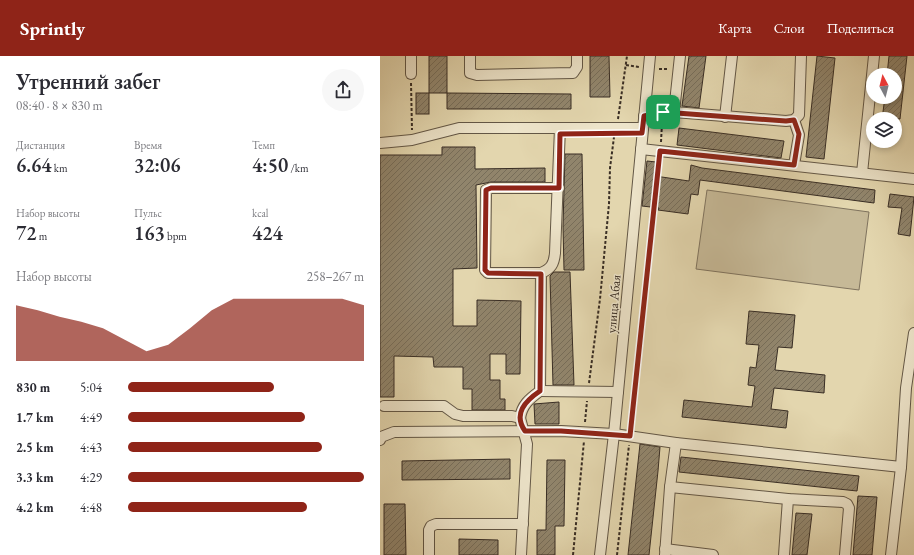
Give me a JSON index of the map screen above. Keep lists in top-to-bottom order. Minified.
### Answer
{"streets":{"street":["улица Абая"]},"north":"top","page":{"header":"Sprintly","nav":["Карта","Слои","Поделиться"],"heading":["Утренний забег","08:40 · 8 × 830 m"],"stats":[["Дистанция","6.64 km"],["Время","32:06"],["Темп","4:50 /km"],["Набор высоты","72 m"],["Пульс","163 bpm"],["kcal","424"]],"chart":["Набор высоты","258–267 m"],"list":[{"name":"830 m","note":"5:04"},{"name":"1.7 km","note":"4:49"},{"name":"2.5 km","note":"4:43"},{"name":"3.3 km","note":"4:29"},{"name":"4.2 km","note":"4:48"}]}}
